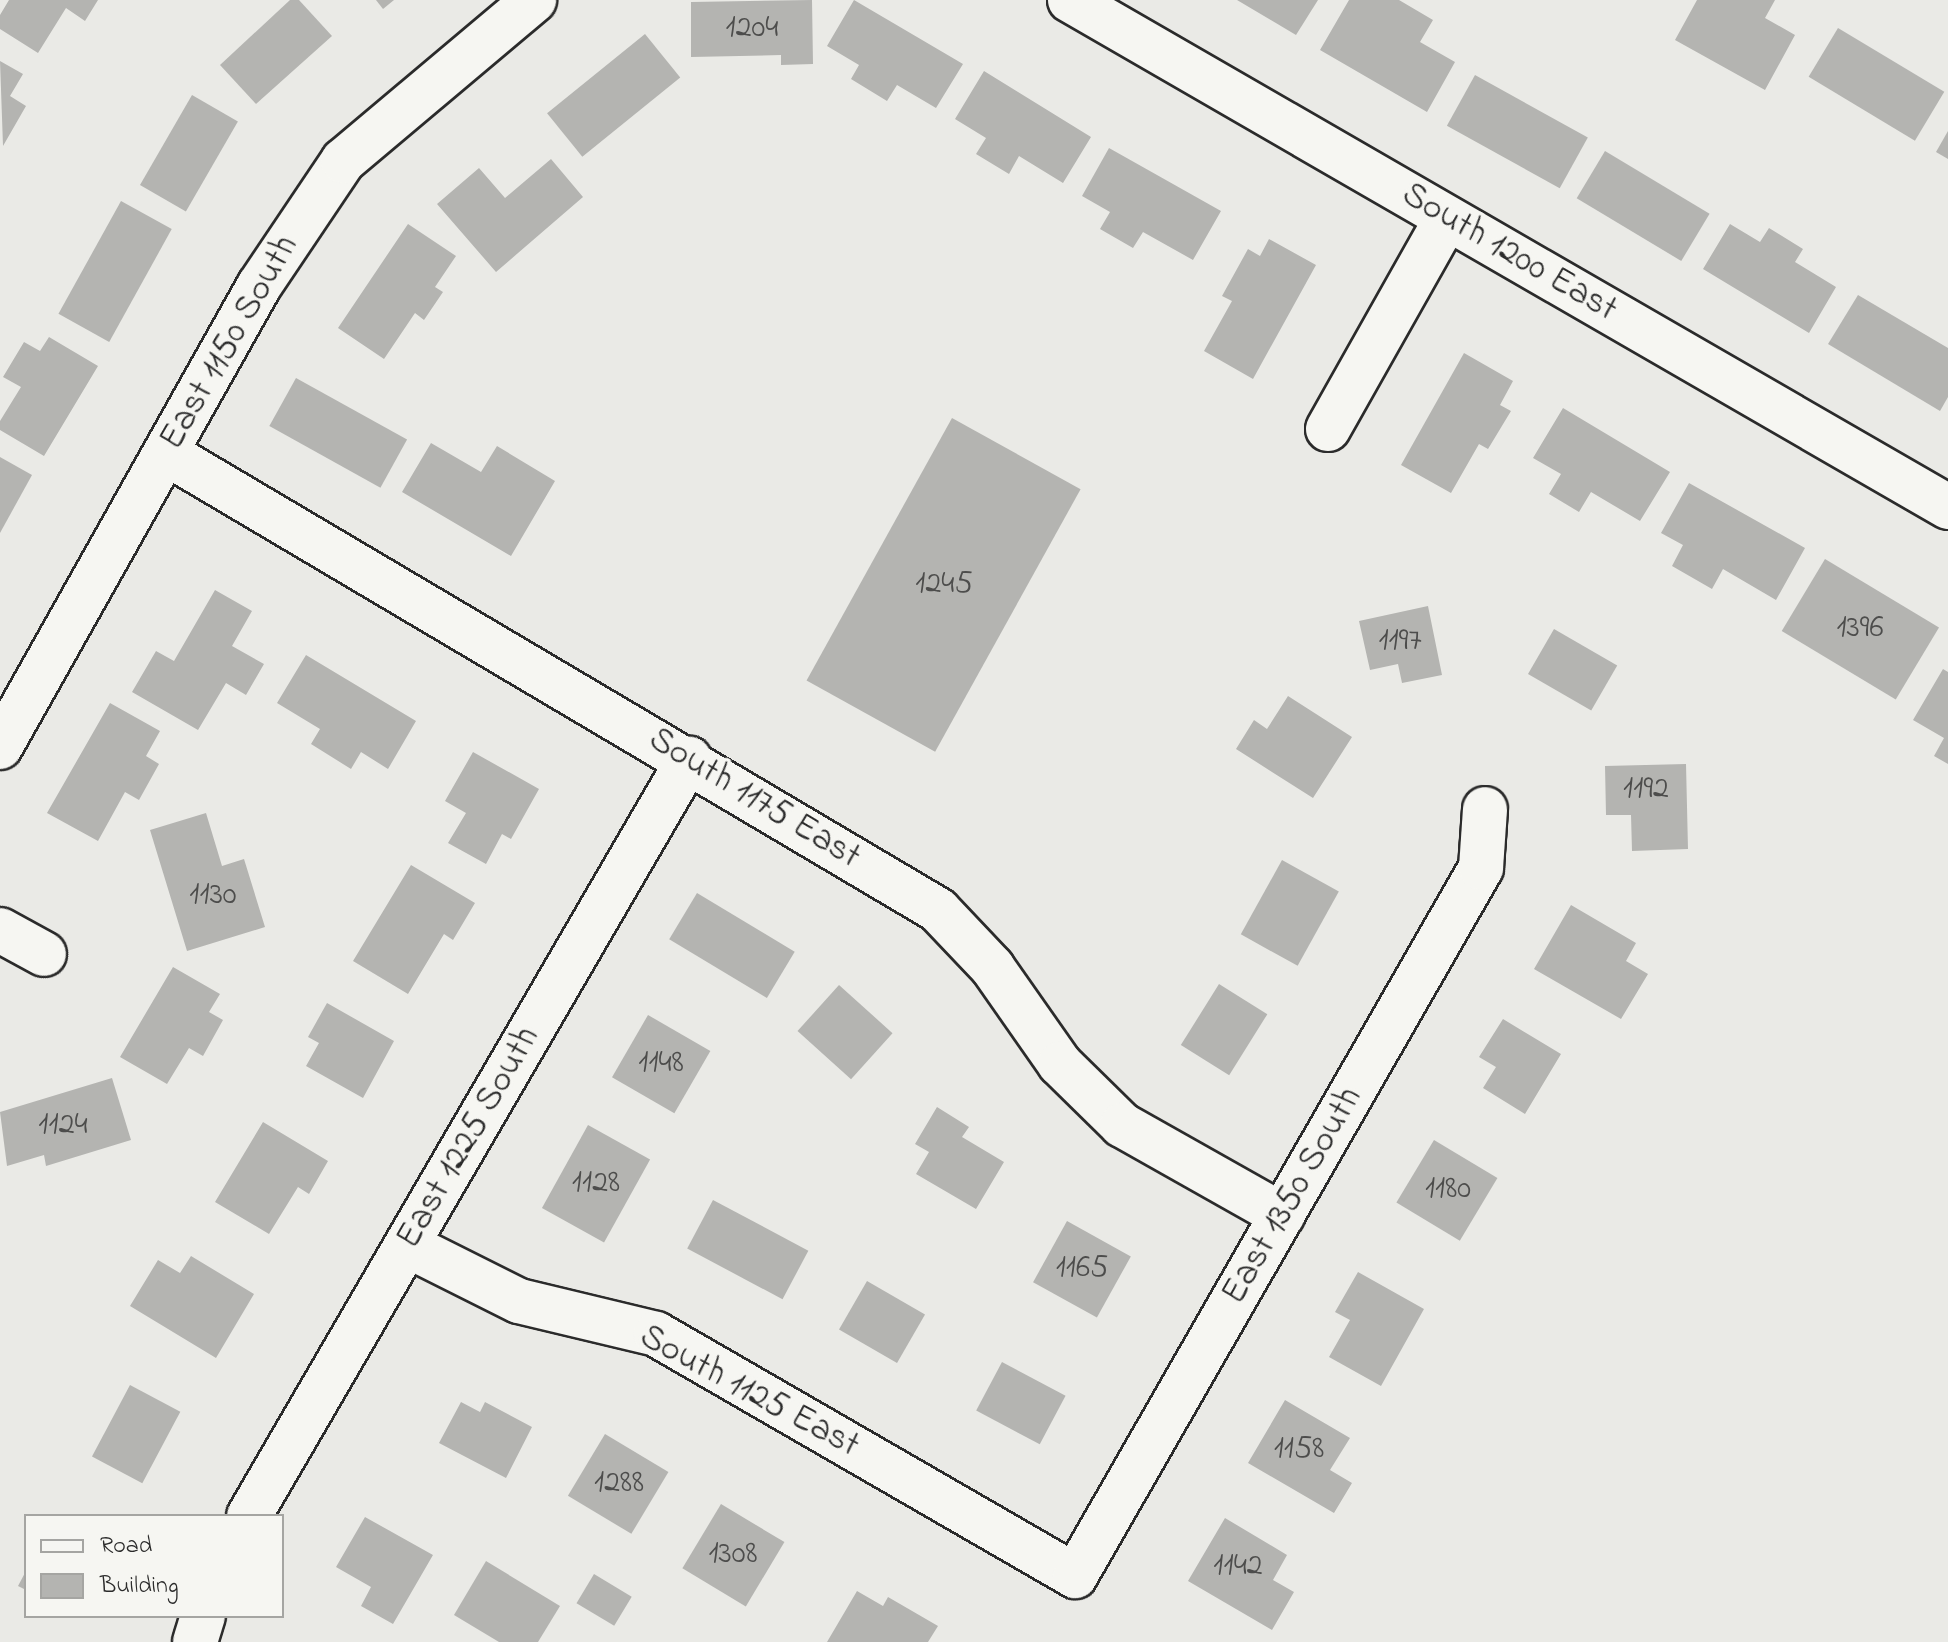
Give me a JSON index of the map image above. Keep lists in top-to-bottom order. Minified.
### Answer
{"streets":{"street":["South 1200 East","East 1150 South","South 1175 East","East 1225 South","East 1350 South","South 1125 East"]},"crossings":[["East 1150 South","South 1175 East"],["South 1175 East","East 1225 South"],["South 1175 East","East 1350 South"],["East 1225 South","South 1125 East"],["East 1350 South","South 1125 East"]],"house_numbers":["1204","1245","1396","1197","1192","1130","1148","1124","1128","1180","1165","1158","1288","1308","1142"],"legend":["Road","Building"]}
